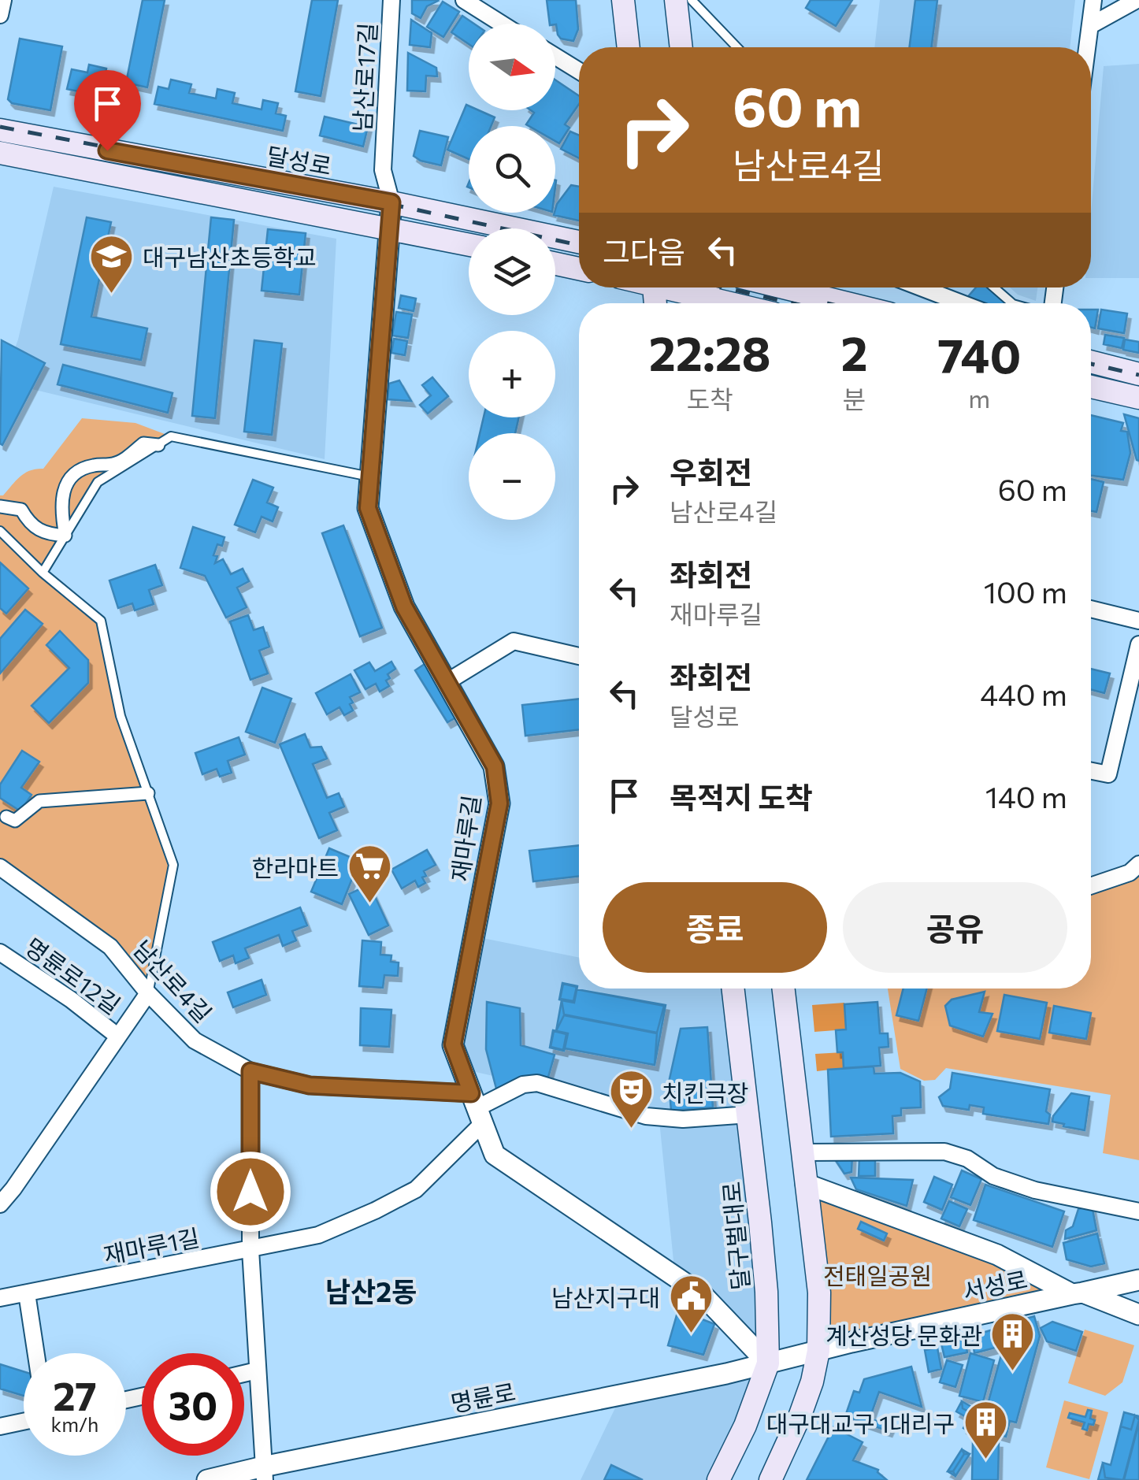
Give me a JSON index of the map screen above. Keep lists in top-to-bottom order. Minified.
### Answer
{"streets":{"main road":["달성로","달구벌대로"],"street":["남산로17길","재마루길","명륜로12길","남산로4길","재마루1길","서성로","명륜로"]},"crossings":[["남산로17길","달성로"],["남산로17길","재마루길"],["달성로","재마루길"],["재마루길","남산로4길"],["재마루길","달구벌대로"],["재마루길","재마루1길"],["재마루길","서성로"],["재마루길","명륜로"],["명륜로12길","남산로4길"],["남산로4길","재마루1길"],["달구벌대로","서성로"],["달구벌대로","명륜로"],["서성로","명륜로"]],"districts":["남산2동"],"parks":["전태일공원"],"places":{"school or university":["대구남산초등학교"],"supermarket":["한라마트"],"theatre":["치킨극장"],"public building":["남산지구대"],"building":["계산성당 문화관","대구대교구 1대리구"]},"north":"right","page":{"map_buttons":["+","−"],"turn":["60 m","남산로4길"],"then":"그다음","eta":["22:28","도착","2","분","740","m"],"list":[{"name":"우회전","note":"남산로4길","value":"60 m"},{"name":"좌회전","note":"재마루길","value":"100 m"},{"name":"좌회전","note":"달성로","value":"440 m"},{"name":"목적지 도착","value":"140 m"}],"buttons":["종료","공유"],"speed":"27 km/h","limit":"30"}}
